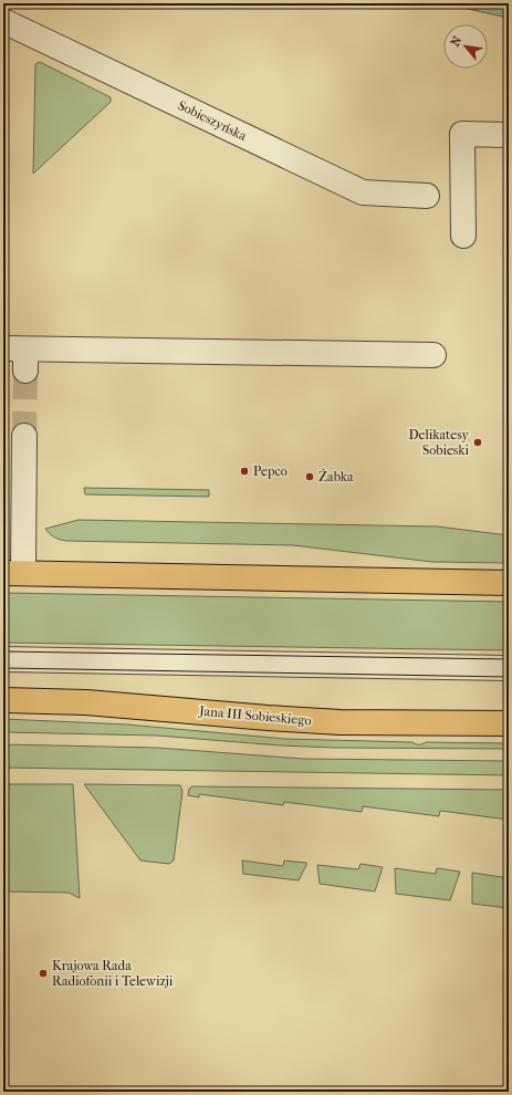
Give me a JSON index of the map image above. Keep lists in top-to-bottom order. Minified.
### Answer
{"streets":{"main road":["Jana III Sobieskiego"],"lane":["Sobieszyńska"]},"places":["Delikatesy Sobieski","Pepco","Żabka","Krajowa Rada Radiofonii i Telewizji"],"north":"top left"}
